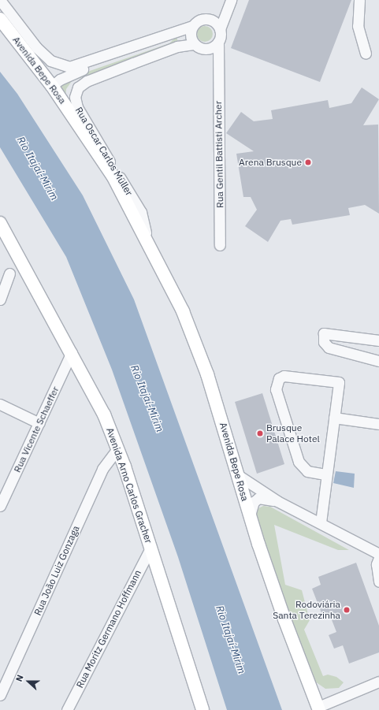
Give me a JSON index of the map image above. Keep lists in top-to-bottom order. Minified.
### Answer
{"streets":{"main road":["Avenida Bepe Rosa","Rua Oscar Carlos Müller","Avenida Arno Carlos Gracher"],"street":["Rua Gentil Battisti Archer","Rua Vicente Schaeffer","Rua João Luiz Gonzaga","Rua Moritz Germano Hoffmann"]},"crossings":[["Avenida Bepe Rosa","Rua Oscar Carlos Müller"],["Rua Oscar Carlos Müller","Rua Gentil Battisti Archer"],["Rua Vicente Schaeffer","Avenida Arno Carlos Gracher"],["Avenida Arno Carlos Gracher","Rua João Luiz Gonzaga"],["Avenida Arno Carlos Gracher","Rua Moritz Germano Hoffmann"]],"water":["Rio Itajaí-Mirim"],"places":["Arena Brusque","Brusque Palace Hotel","Rodoviária Santa Terezinha"],"north":"left"}
